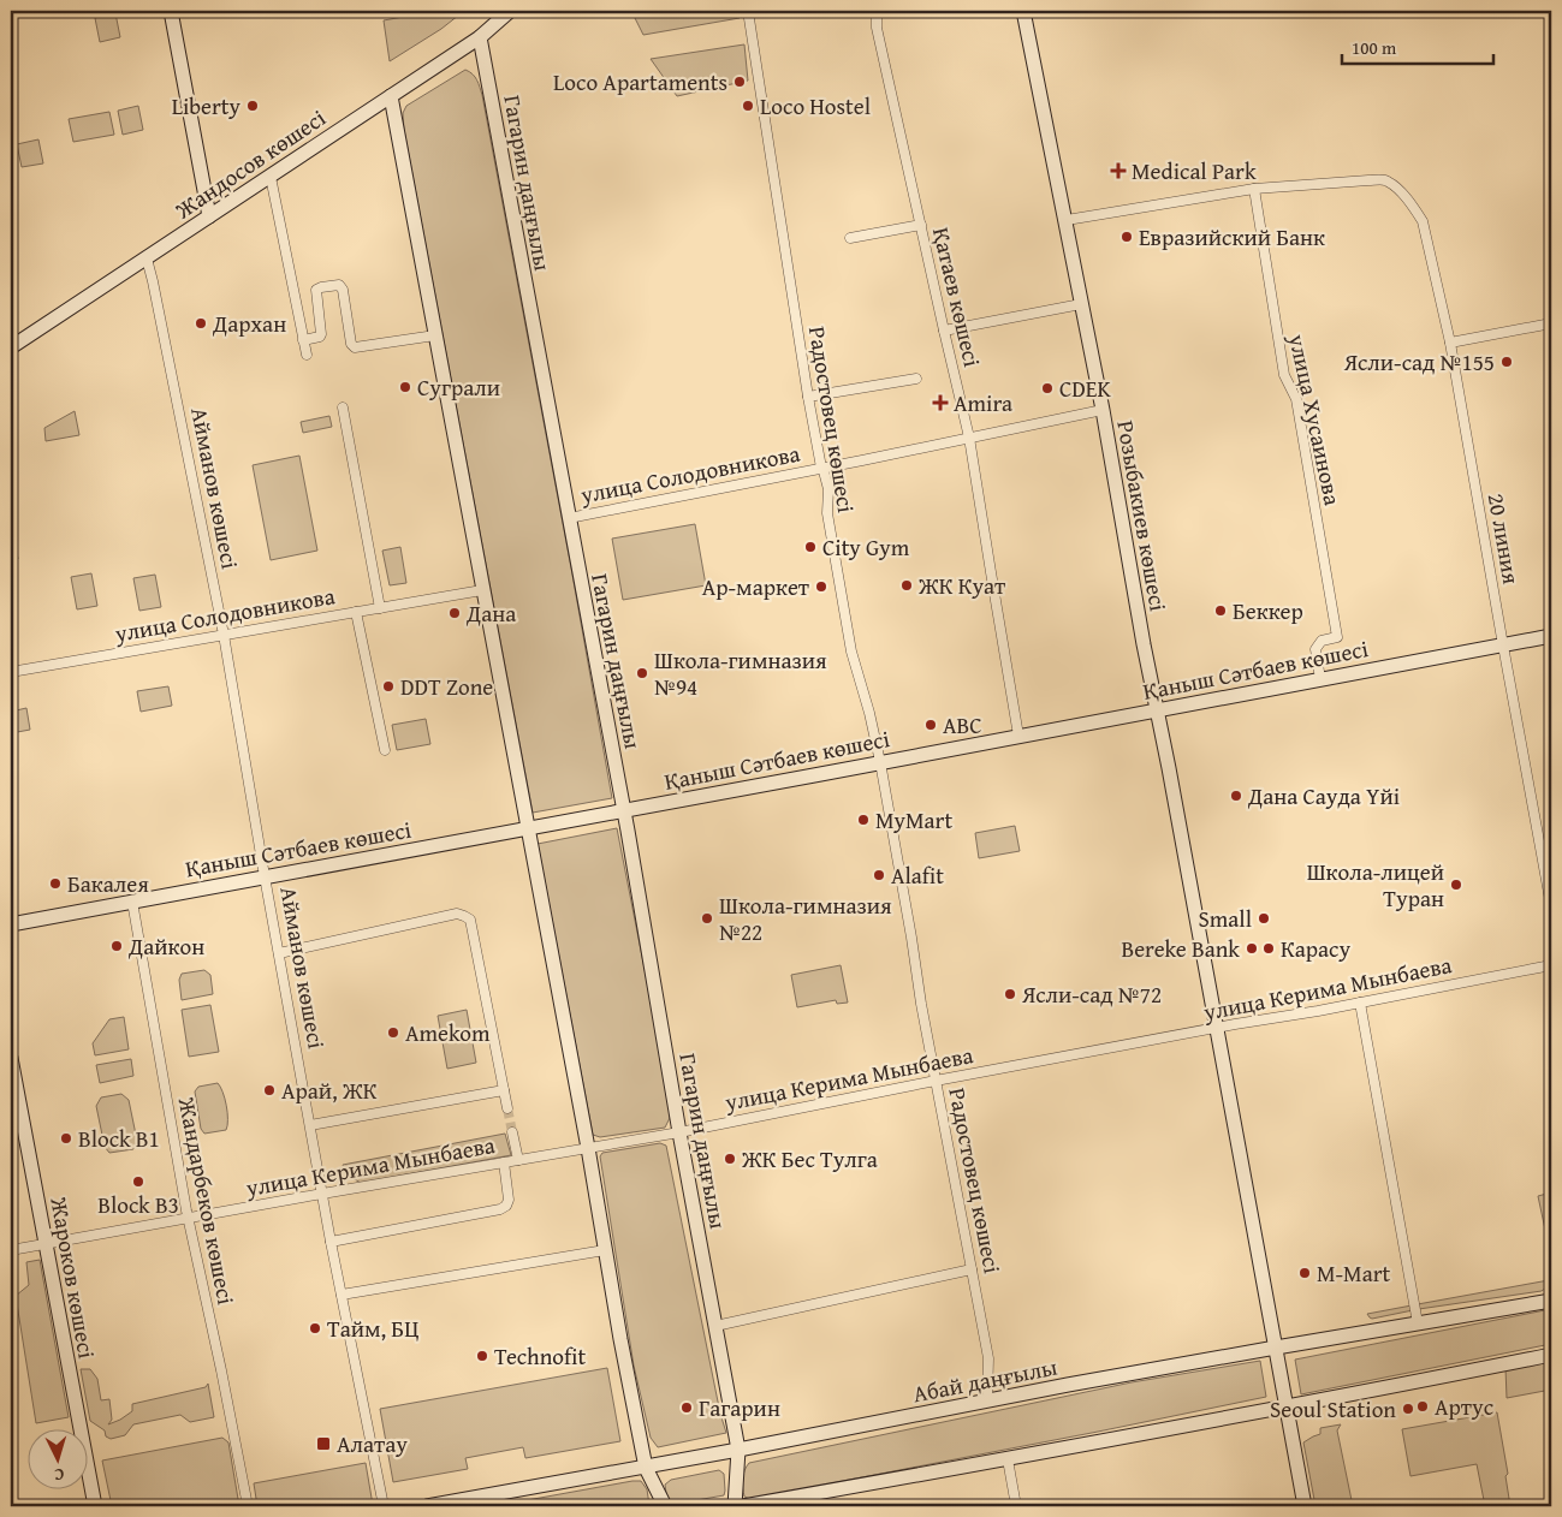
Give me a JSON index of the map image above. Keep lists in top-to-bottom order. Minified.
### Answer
{"streets":{"main road":["Жандосов көшесі","Гагарин даңғылы","Розыбакиев көшесі","Қаныш Сәтбаев көшесі","Жароков көшесі","Абай даңғылы"],"street":["Қатаев көшесі","Радостовец көшесі","улица Хусаинова","улица Солодовникова","Айманов көшесі","20 линия","улица Керима Мынбаева","Жандарбеков көшесі"]},"crossings":[["Жандосов көшесі","Гагарин даңғылы"],["Жандосов көшесі","Айманов көшесі"],["Гагарин даңғылы","улица Солодовникова"],["Гагарин даңғылы","Қаныш Сәтбаев көшесі"],["Гагарин даңғылы","улица Керима Мынбаева"],["Гагарин даңғылы","Абай даңғылы"],["Қатаев көшесі","улица Солодовникова"],["Қатаев көшесі","Қаныш Сәтбаев көшесі"],["Радостовец көшесі","улица Солодовникова"],["Радостовец көшесі","Қаныш Сәтбаев көшесі"],["Радостовец көшесі","улица Керима Мынбаева"],["Радостовец көшесі","Абай даңғылы"],["улица Хусаинова","20 линия"],["улица Хусаинова","Қаныш Сәтбаев көшесі"],["улица Солодовникова","Айманов көшесі"],["улица Солодовникова","Розыбакиев көшесі"],["Айманов көшесі","Қаныш Сәтбаев көшесі"],["Айманов көшесі","улица Керима Мынбаева"],["Розыбакиев көшесі","Қаныш Сәтбаев көшесі"],["Розыбакиев көшесі","улица Керима Мынбаева"],["Розыбакиев көшесі","Абай даңғылы"],["20 линия","Қаныш Сәтбаев көшесі"],["Қаныш Сәтбаев көшесі","Жандарбеков көшесі"],["улица Керима Мынбаева","Жандарбеков көшесі"],["улица Керима Мынбаева","Жароков көшесі"]],"places":{"other":["Loco Apartaments","Liberty","Loco Hostel","Евразийский Банк","Дархан","Ясли-сад №155","Суграли","CDEK","City Gym","ЖК Куат","Ар-маркет","Беккер","Дана","Школа-гимназия №94","DDT Zone","ABC","Дана Сауда Үйі","MyMart","Alafit","Бакалея","Школа-лицей Туран","Школа-гимназия №22","Small","Дайкон","Bereke Bank","Карасу","Ясли-сад №72","Amekom","Арай, ЖК","Block B1","ЖК Бес Тулга","Block B3","M-Mart","Тайм, БЦ","Technofit","Артус","Гагарин","Seoul Station"],"health":["Medical Park","Amira"],"transit":["Алатау"]},"scale_bar":"100 m","north":"bottom"}
